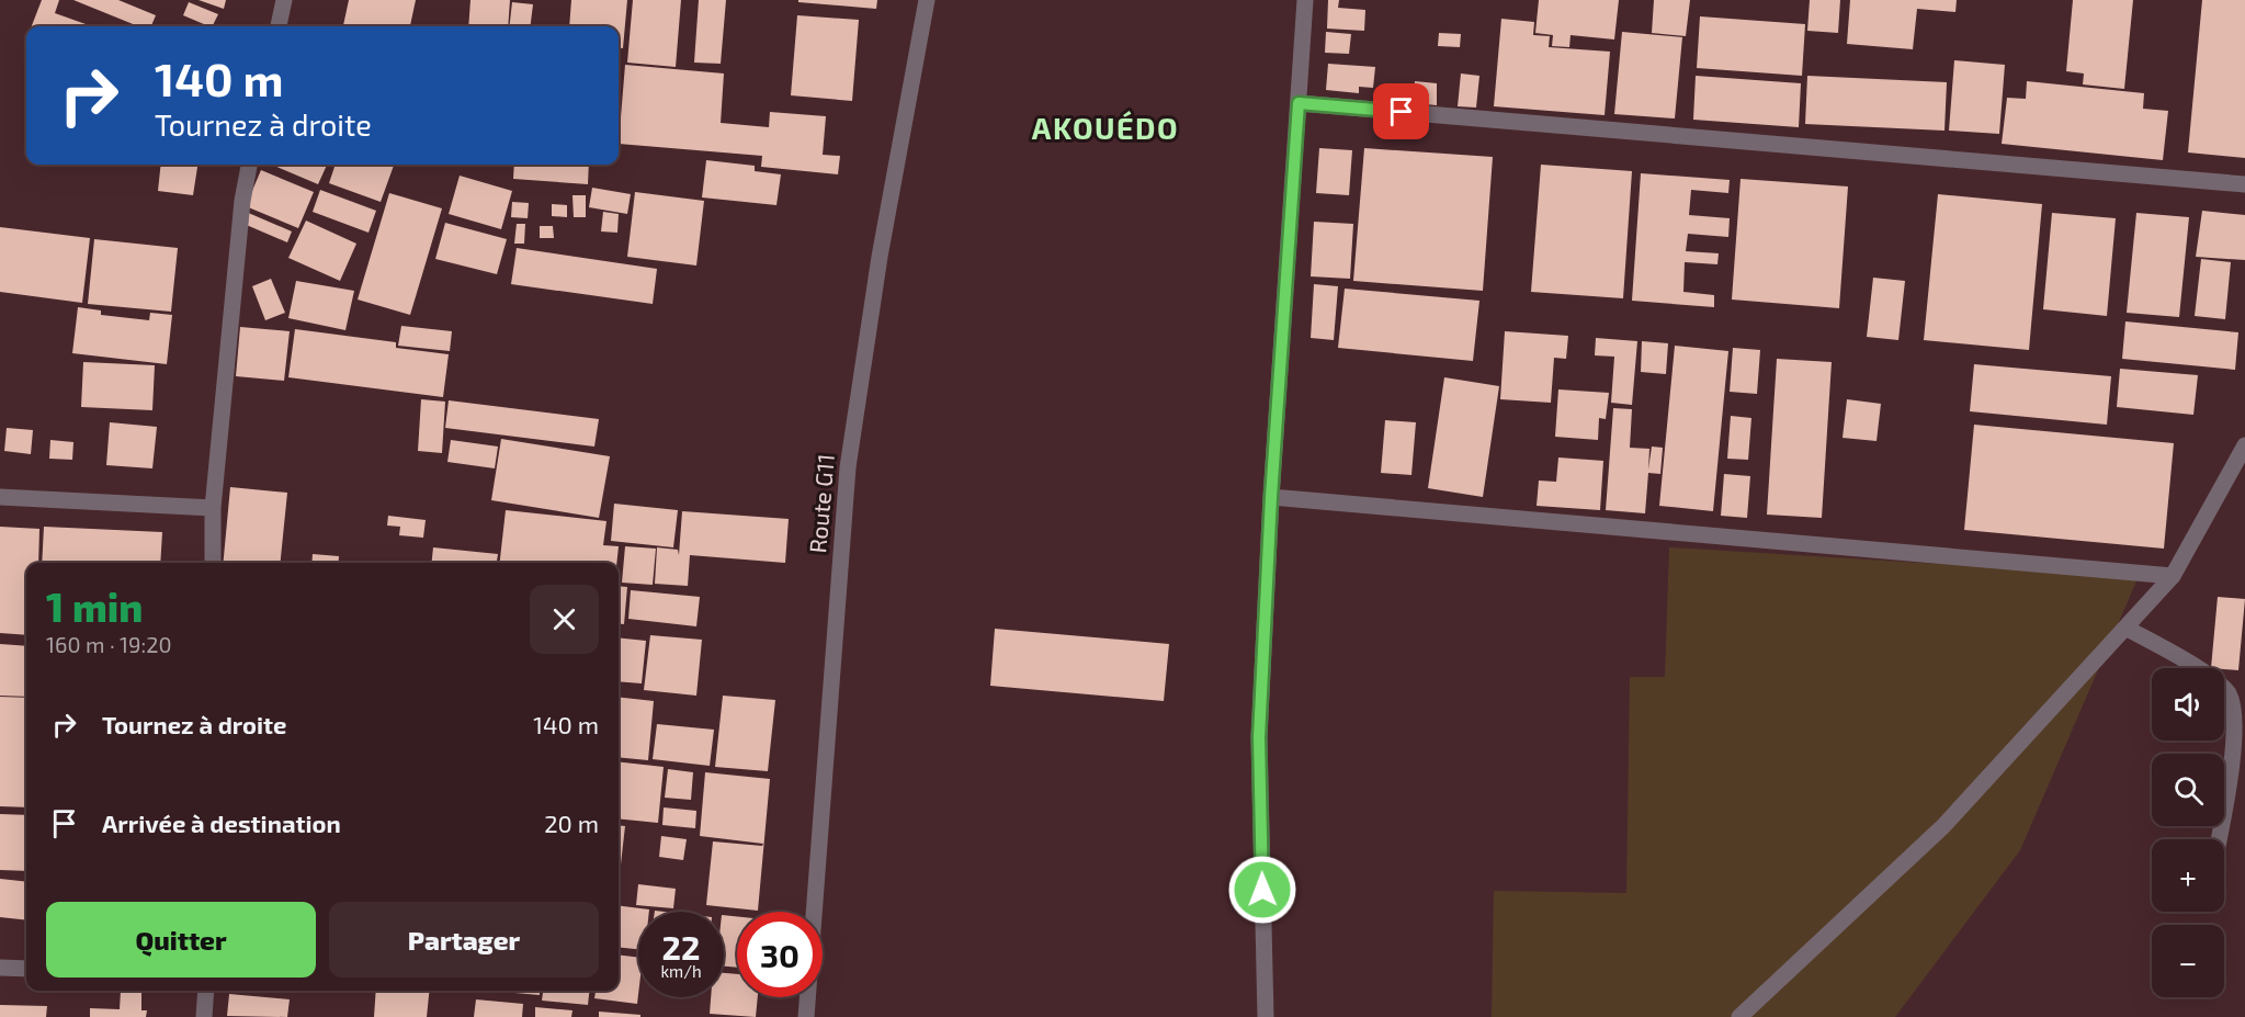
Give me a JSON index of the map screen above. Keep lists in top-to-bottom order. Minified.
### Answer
{"streets":{"street":["Route G11"]},"districts":["AKOUÉDO"],"page":{"turn":["140 m","Tournez à droite"],"heading":["1 min","160 m · 19:20"],"map_buttons":["+","−"],"list":[{"name":"Tournez à droite","value":"140 m"},{"name":"Arrivée à destination","value":"20 m"}],"buttons":["Quitter","Partager"],"speed":"22 km/h","limit":"30"}}
